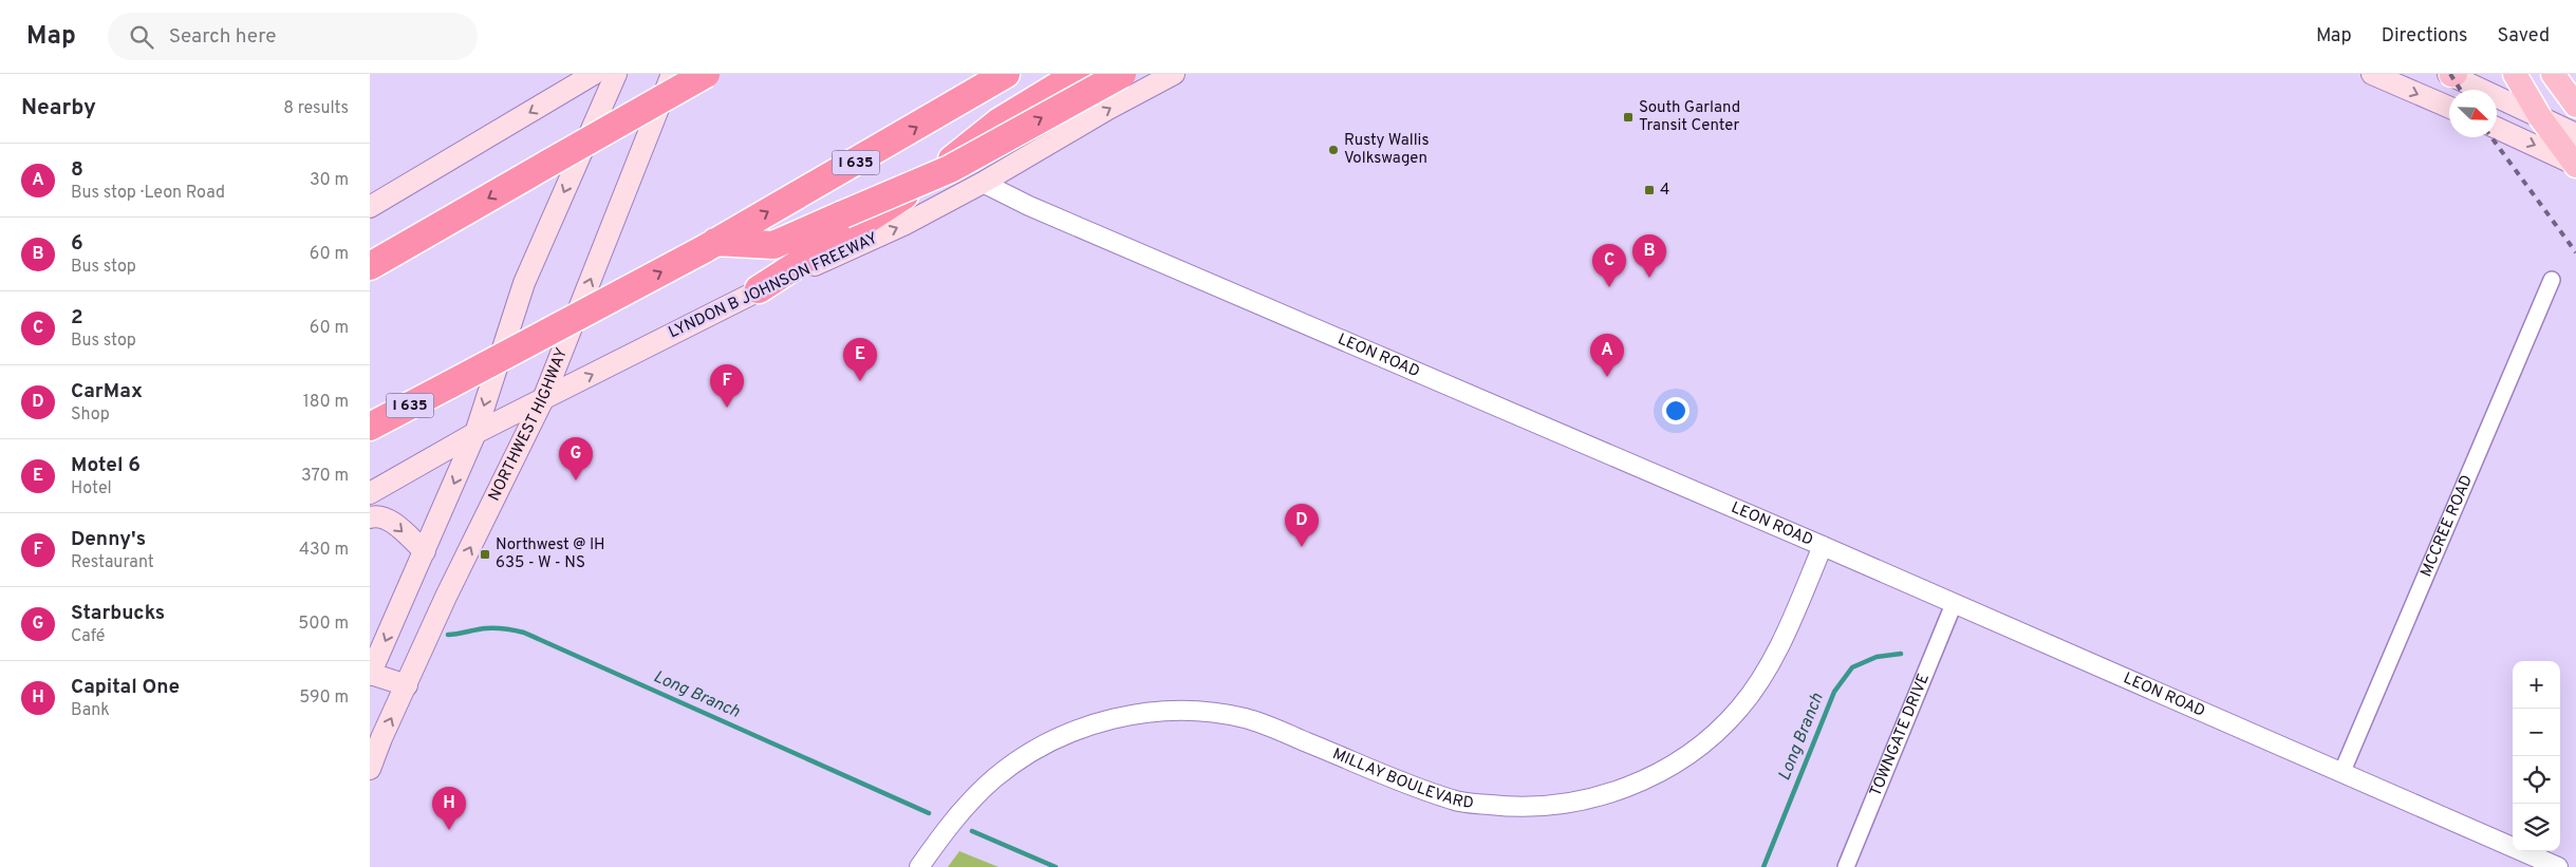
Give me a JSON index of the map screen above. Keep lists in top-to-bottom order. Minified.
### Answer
{"streets":{"highway":["I 635"],"main road":["LYNDON B JOHNSON FREEWAY","NORTHWEST HIGHWAY"],"street":["LEON ROAD","MCCREE ROAD","TOWNGATE DRIVE","MILLAY BOULEVARD"]},"crossings":[["LYNDON B JOHNSON FREEWAY","LEON ROAD"],["LYNDON B JOHNSON FREEWAY","NORTHWEST HIGHWAY"],["LEON ROAD","MCCREE ROAD"],["LEON ROAD","TOWNGATE DRIVE"],["LEON ROAD","MILLAY BOULEVARD"]],"one_way":["LYNDON B JOHNSON FREEWAY"],"water":["Long Branch"],"places":{"transit":["South Garland Transit Center","4","Northwest @ IH 635 - W - NS"],"other":["Rusty Wallis Volkswagen"]},"north":"bottom right","page":{"header":"Map","search":"Search here","nav":["Map","Directions","Saved"],"heading":["Nearby","8 results"],"list":[{"mark":"A","name":"8","note":"Bus stop · Leon Road","value":"30 m"},{"mark":"B","name":"6","note":"Bus stop","value":"60 m"},{"mark":"C","name":"2","note":"Bus stop","value":"60 m"},{"mark":"D","name":"CarMax","note":"Shop","value":"180 m"},{"mark":"E","name":"Motel 6","note":"Hotel","value":"370 m"},{"mark":"F","name":"Denny's","note":"Restaurant","value":"430 m"},{"mark":"G","name":"Starbucks","note":"Café","value":"500 m"},{"mark":"H","name":"Capital One","note":"Bank","value":"590 m"}],"pins":["B","C","A","E","F","G","D","H"],"map_buttons":["+","−"]}}
